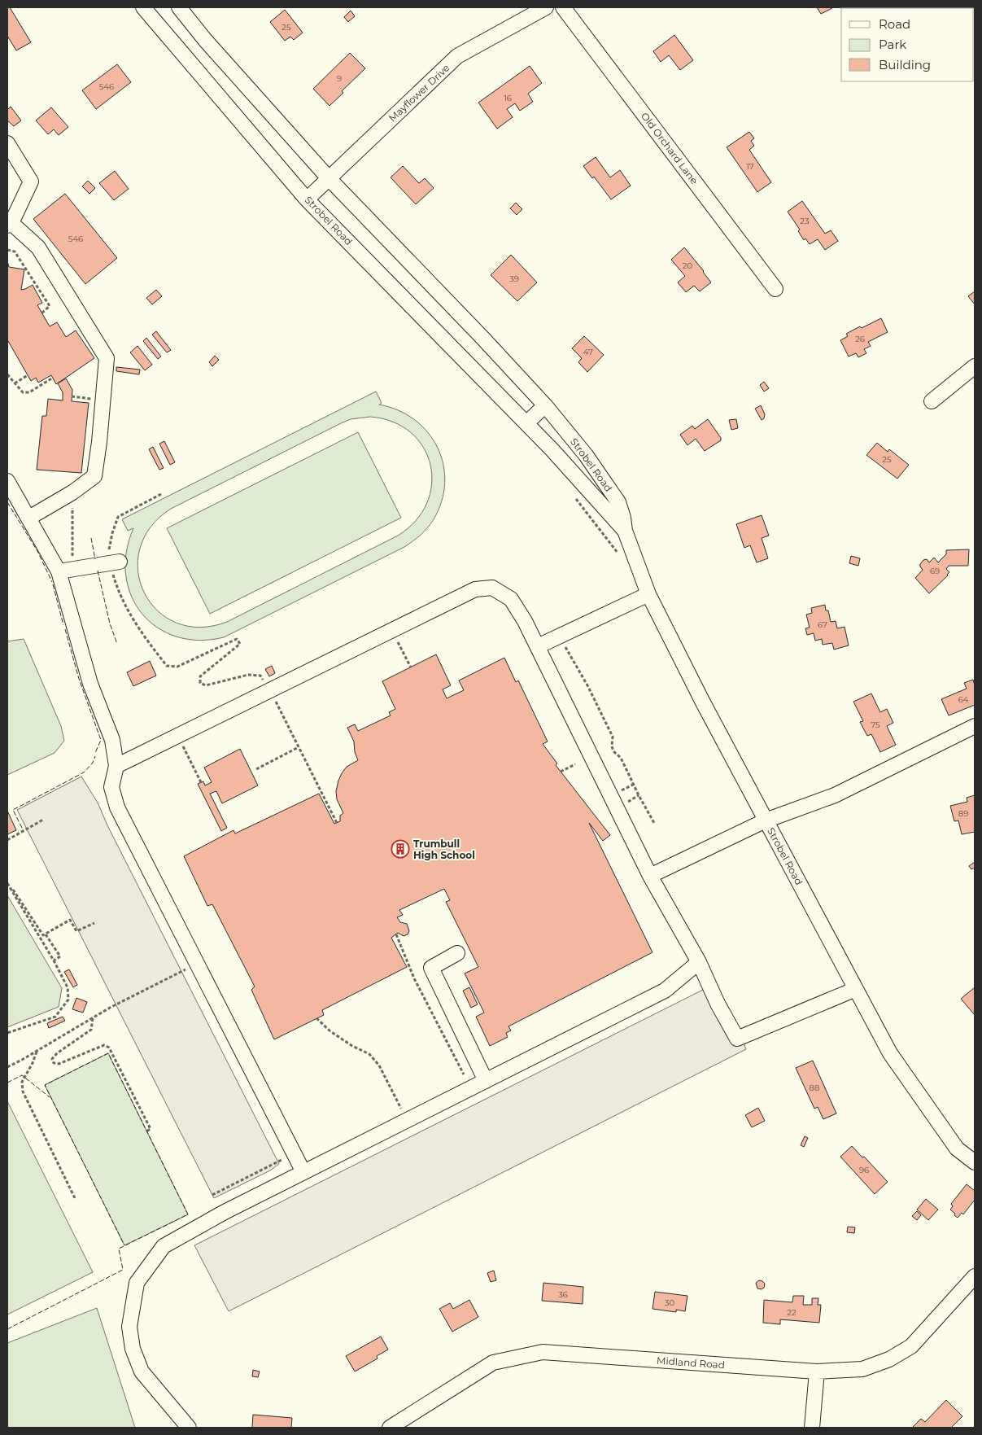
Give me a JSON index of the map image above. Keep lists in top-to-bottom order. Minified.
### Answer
{"streets":{"street":["Mayflower Drive","Old Orchard Lane","Strobel Road","Midland Road"]},"crossings":[["Mayflower Drive","Strobel Road"]],"places":{"building":["Trumbull High School"]},"house_numbers":["25","9","546","16","17","23","546","20","39","26","47","25","69","67","64","75","89","88","96","36","30","22"],"legend":["Road","Park","Building"]}
